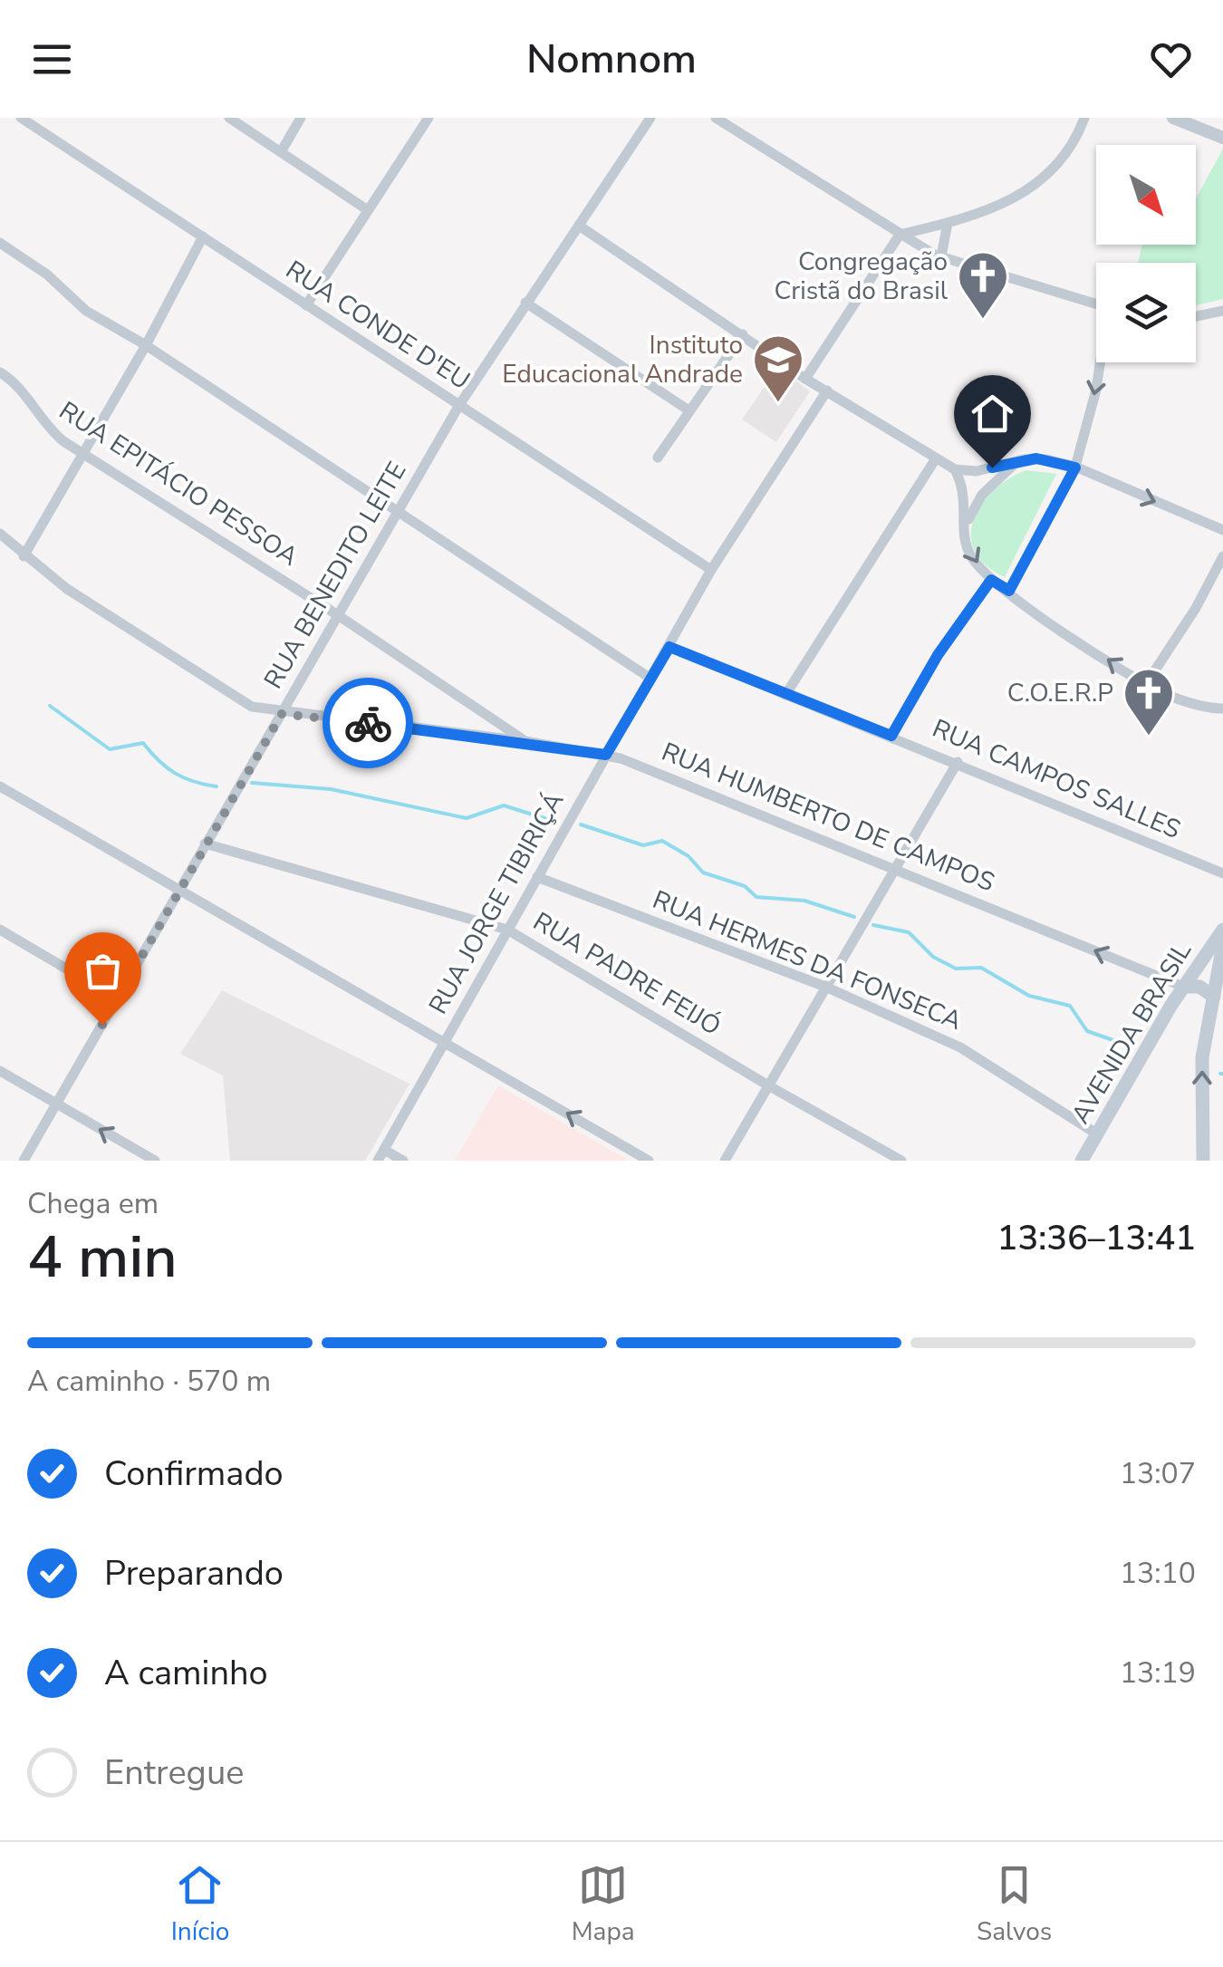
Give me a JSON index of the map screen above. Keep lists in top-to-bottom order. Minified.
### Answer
{"streets":{"main road":["AVENIDA BRASIL"],"street":["RUA CONDE D'EU","RUA EPITÁCIO PESSOA","RUA BENEDITO LEITE","RUA CAMPOS SALLES","RUA HUMBERTO DE CAMPOS","RUA JORGE TIBIRIÇÁ","RUA HERMES DA FONSECA","RUA PADRE FEIJÓ"]},"crossings":[["RUA CONDE D'EU","RUA BENEDITO LEITE"],["RUA CONDE D'EU","RUA JORGE TIBIRIÇÁ"],["RUA EPITÁCIO PESSOA","RUA BENEDITO LEITE"],["RUA EPITÁCIO PESSOA","RUA HUMBERTO DE CAMPOS"],["RUA BENEDITO LEITE","RUA HUMBERTO DE CAMPOS"],["RUA BENEDITO LEITE","RUA PADRE FEIJÓ"],["RUA CAMPOS SALLES","RUA JORGE TIBIRIÇÁ"],["RUA HUMBERTO DE CAMPOS","RUA JORGE TIBIRIÇÁ"],["RUA HUMBERTO DE CAMPOS","AVENIDA BRASIL"],["RUA JORGE TIBIRIÇÁ","RUA HERMES DA FONSECA"],["RUA JORGE TIBIRIÇÁ","RUA PADRE FEIJÓ"],["RUA HERMES DA FONSECA","AVENIDA BRASIL"]],"places":{"church":["Congregação Cristã do Brasil","C.O.E.R.P"],"school or university":["Instituto Educacional Andrade"]},"north":"bottom right","page":{"header":"Nomnom","heading":["4 min","Chega em","13:36–13:41"],"bar":"A caminho · 570 m","list":[["Confirmado","13:07"],["Preparando","13:10"],["A caminho","13:19"],"Entregue"],"tabs":["Início","Mapa","Salvos"]}}
